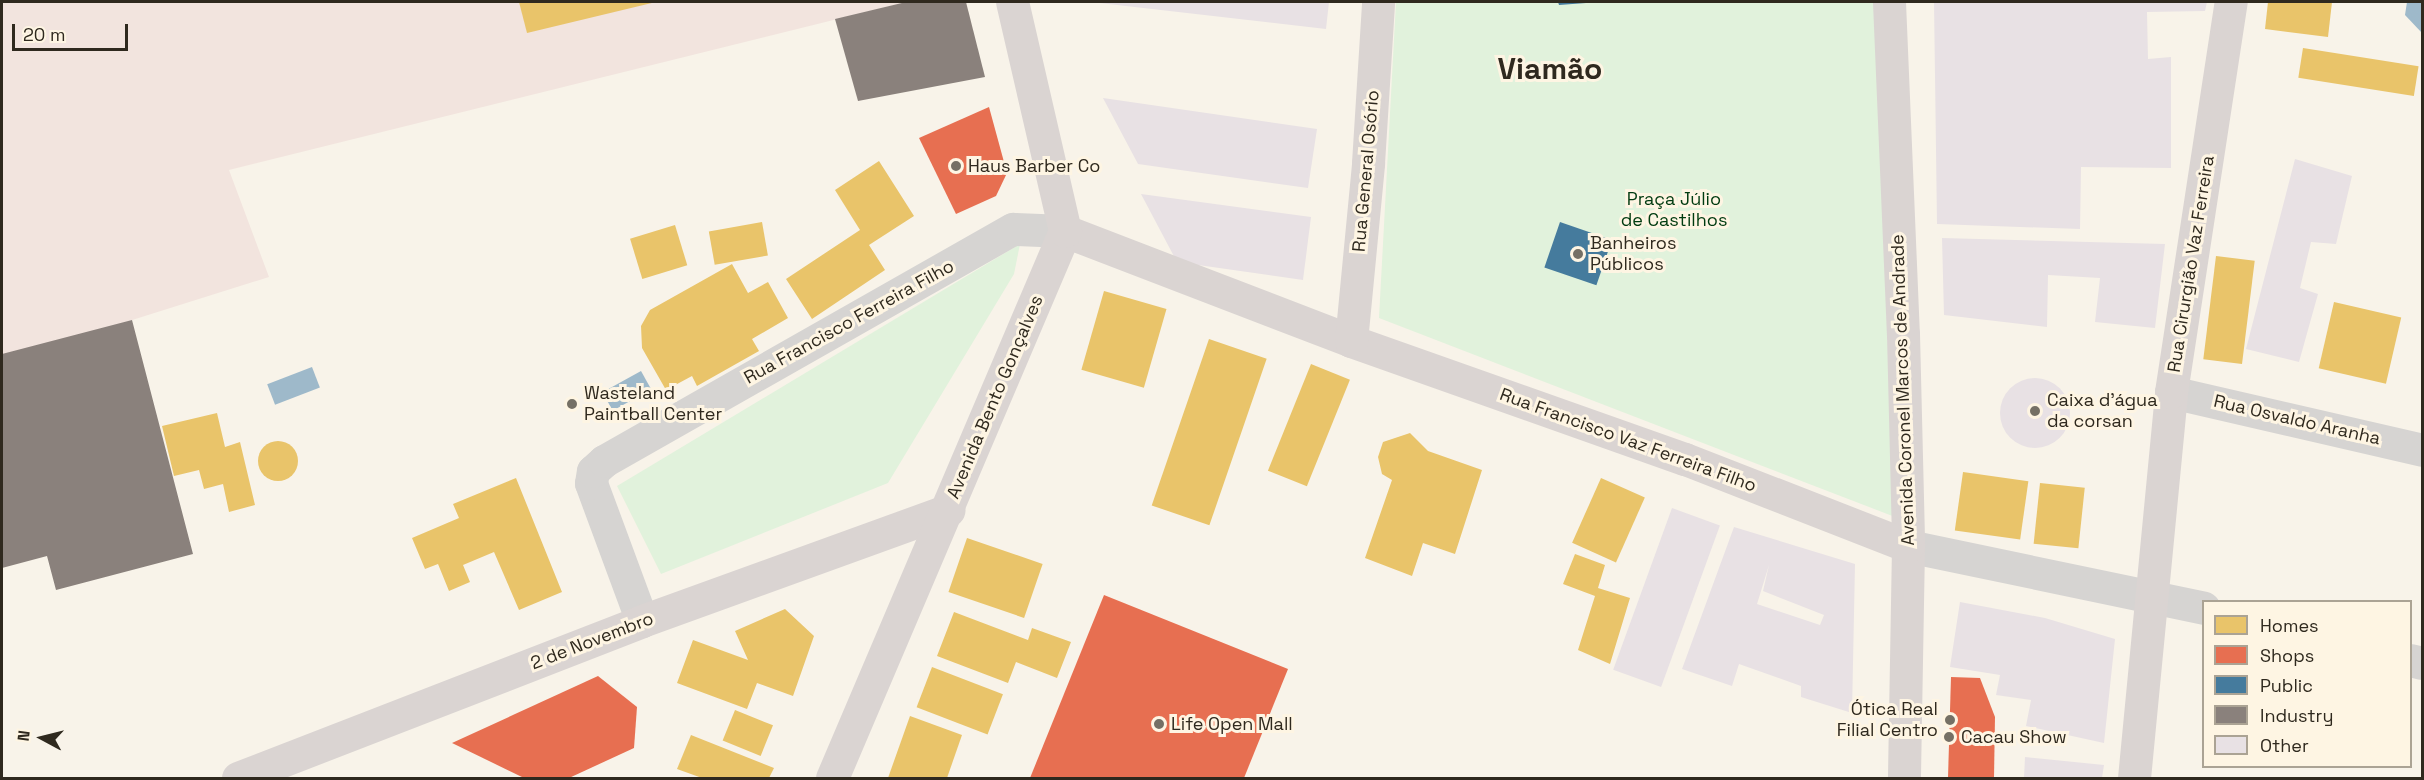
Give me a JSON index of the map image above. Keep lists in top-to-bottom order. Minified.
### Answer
{"streets":{"street":["Rua General Osório","Rua Cirurgião Vaz Ferreira","Rua Francisco Ferreira Filho","Avenida Coronel Marcos de Andrade","Avenida Bento Gonçalves","Rua Osvaldo Aranha","Rua Francisco Vaz Ferreira Filho","2 de Novembro"]},"crossings":[["Rua General Osório","Rua Francisco Vaz Ferreira Filho"],["Rua Cirurgião Vaz Ferreira","Rua Osvaldo Aranha"],["Rua Cirurgião Vaz Ferreira","Rua Francisco Vaz Ferreira Filho"],["Rua Francisco Ferreira Filho","Avenida Bento Gonçalves"],["Rua Francisco Ferreira Filho","Rua Francisco Vaz Ferreira Filho"],["Rua Francisco Ferreira Filho","2 de Novembro"],["Avenida Coronel Marcos de Andrade","Rua Francisco Vaz Ferreira Filho"],["Avenida Bento Gonçalves","Rua Francisco Vaz Ferreira Filho"],["Avenida Bento Gonçalves","2 de Novembro"]],"districts":["Viamão"],"parks":["Praça Júlio de Castilhos"],"places":["Haus Barber Co","Banheiros Públicos","Wasteland Paintball Center","Caixa d'água da corsan","Ótica Real Filial Centro","Life Open Mall","Cacau Show"],"legend":["Homes","Shops","Public","Industry","Other"],"scale_bar":"20 m","north":"left"}
